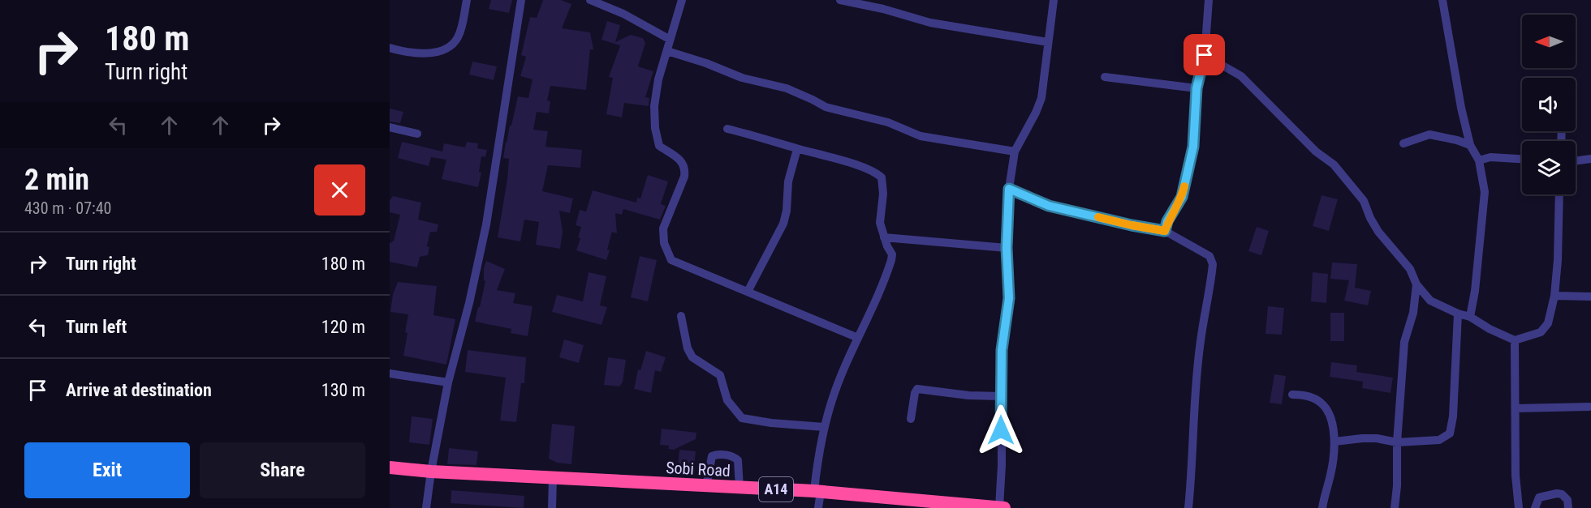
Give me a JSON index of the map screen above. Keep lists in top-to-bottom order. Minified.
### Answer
{"streets":{"highway":["Sobi Road","A14"]},"north":"left","page":{"turn":["180 m","Turn right"],"heading":["2 min","430 m · 07:40"],"list":[{"name":"Turn right","value":"180 m"},{"name":"Turn left","value":"120 m"},{"name":"Arrive at destination","value":"130 m"}],"buttons":["Exit","Share"]}}
